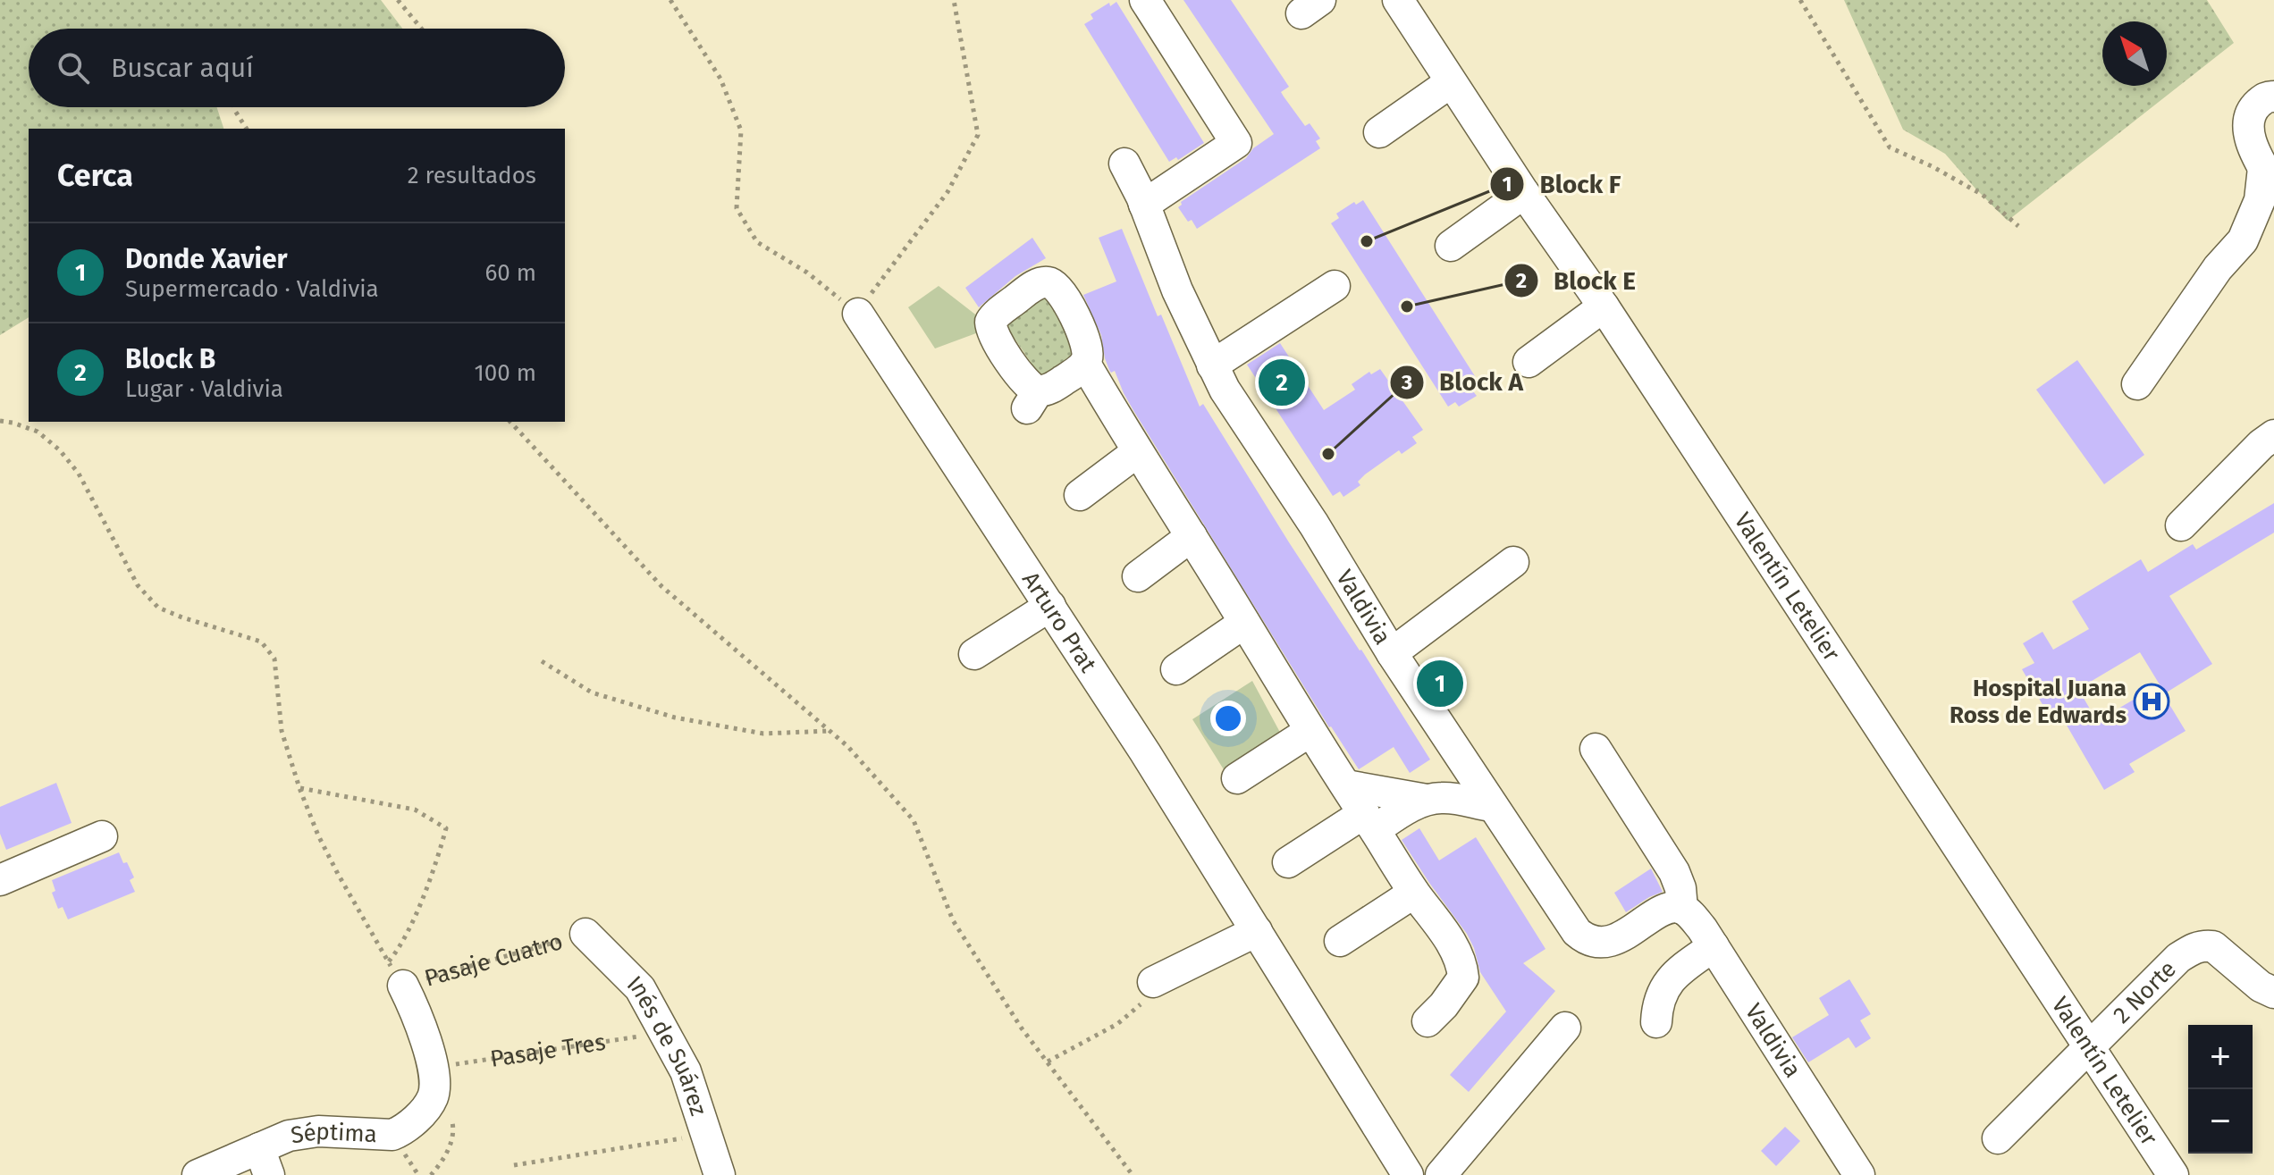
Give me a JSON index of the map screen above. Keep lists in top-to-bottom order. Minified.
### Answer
{"streets":{"street":["Valentín Letelier","Valdivia","Arturo Prat","2 Norte","Inés de Suárez","Séptima"],"path":["Pasaje Cuatro","Pasaje Tres"]},"crossings":[["Valentín Letelier","2 Norte"],["Pasaje Cuatro","Inés de Suárez"],["Inés de Suárez","Pasaje Tres"],["Pasaje Tres","Séptima"]],"places":{"other":["Block F","Block E","Block A"],"hospital":["Hospital Juana Ross de Edwards"]},"north":"top left","page":{"search":"Buscar aquí","heading":["Cerca","2 resultados"],"list":[{"mark":"1","name":"Donde Xavier","note":"Supermercado · Valdivia","value":"60 m"},{"mark":"2","name":"Block B","note":"Lugar · Valdivia","value":"100 m"}],"pins":["2","1"],"map_buttons":["+","−"]}}
